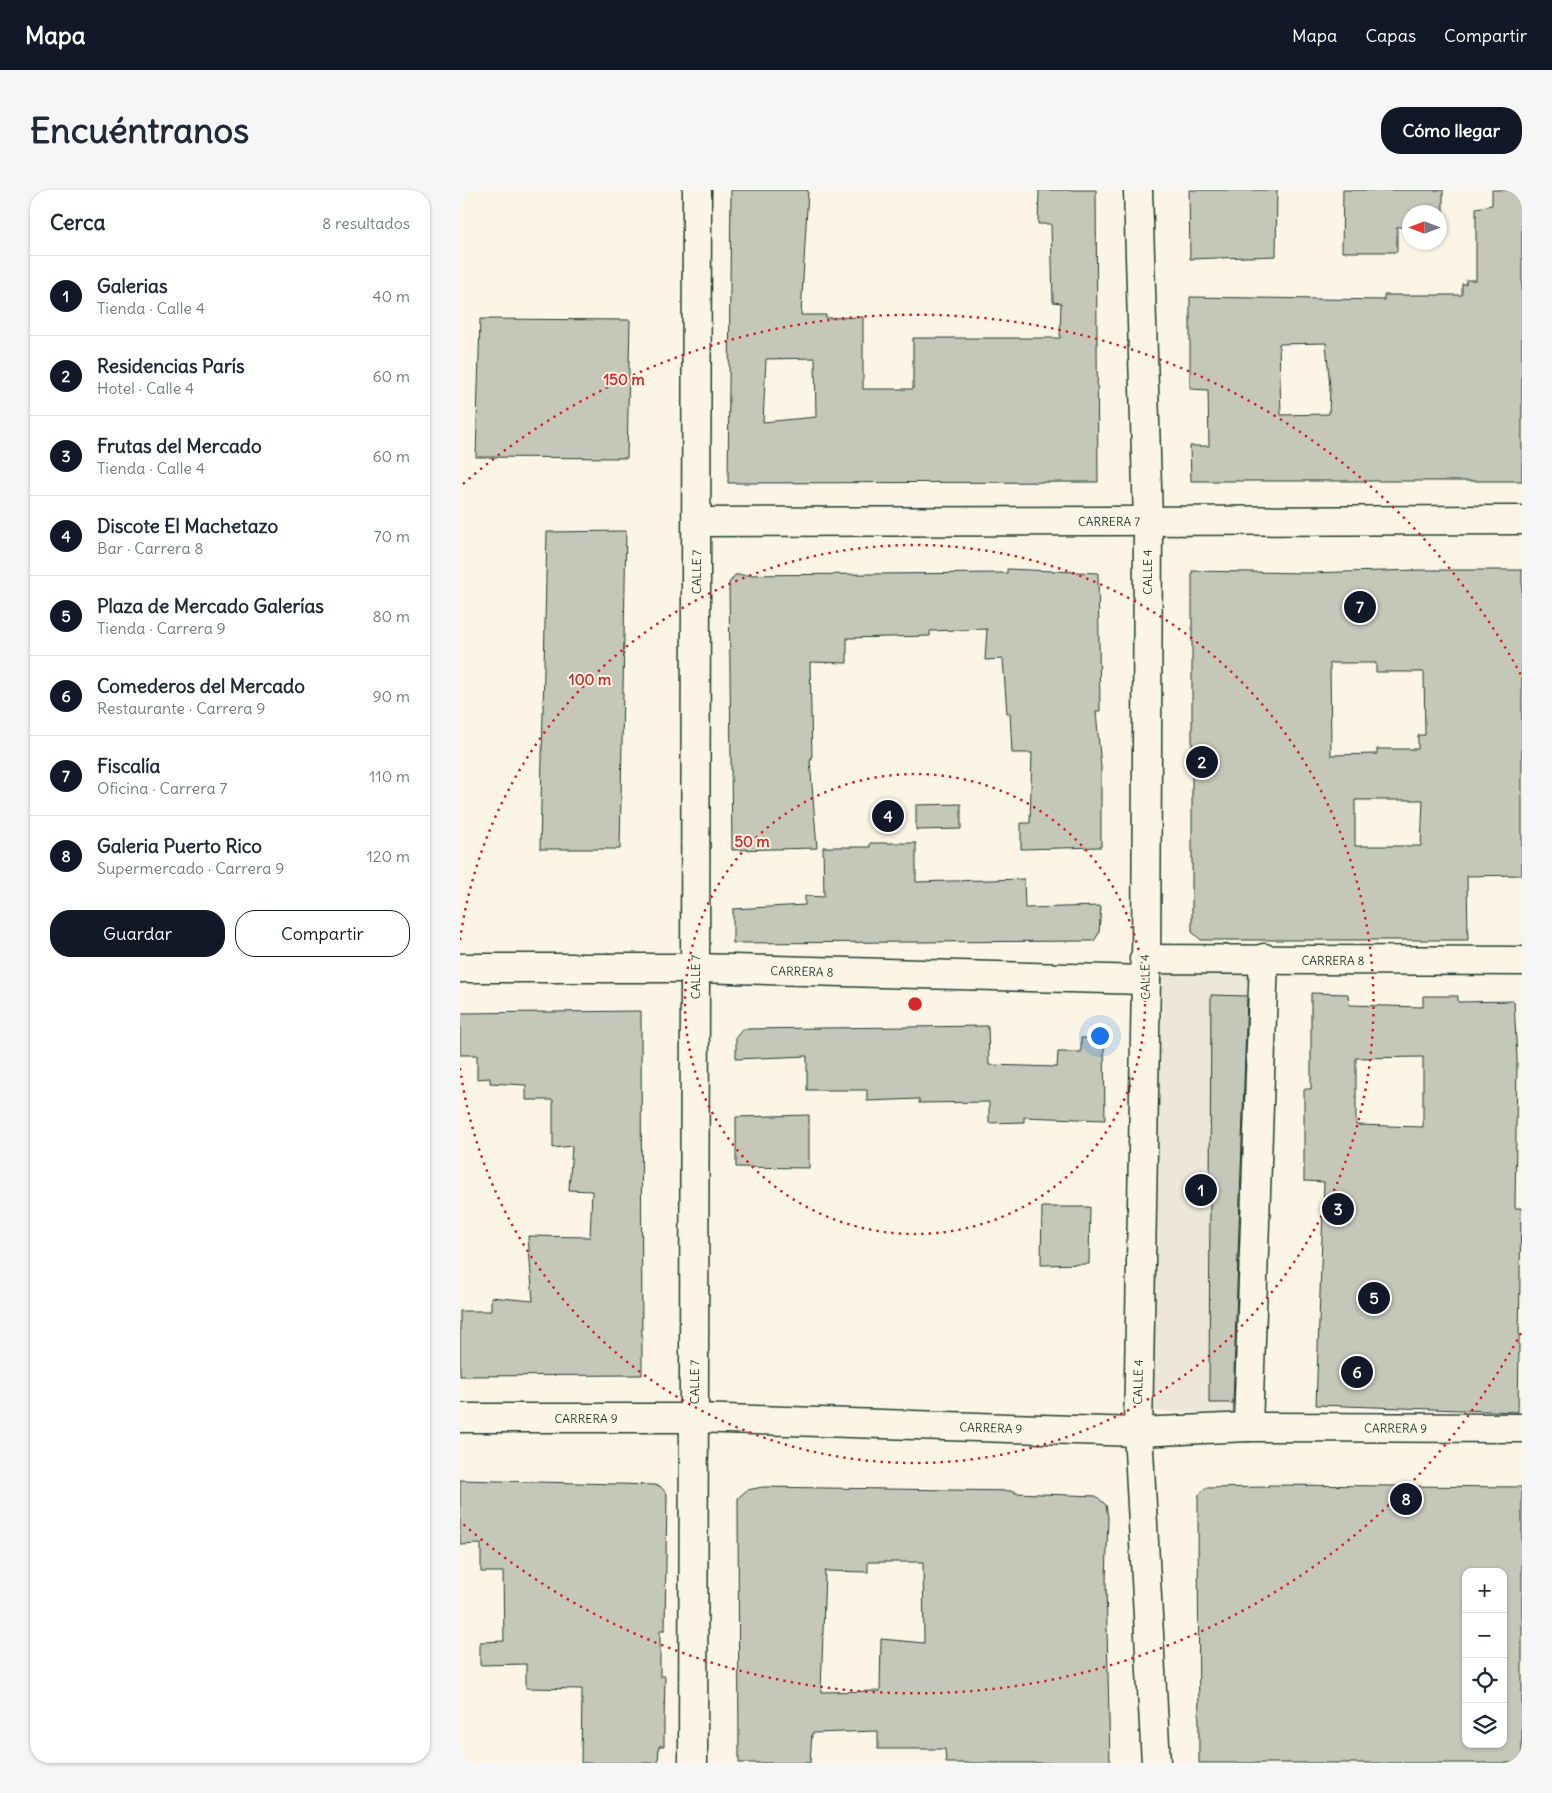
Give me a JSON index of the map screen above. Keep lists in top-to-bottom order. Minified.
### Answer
{"streets":{"street":["CARRERA 7","CALLE 7","CALLE 4","CARRERA 8","CARRERA 9"]},"crossings":[["CARRERA 7","CALLE 7"],["CARRERA 7","CALLE 4"],["CALLE 7","CARRERA 8"],["CALLE 7","CARRERA 9"],["CALLE 4","CARRERA 8"],["CALLE 4","CARRERA 9"]],"north":"left","page":{"header":"Mapa","nav":["Mapa","Capas","Compartir"],"buttons":["Cómo llegar",["Guardar","Compartir"]],"title":"Encuéntranos","heading":["Cerca","8 resultados"],"list":[{"mark":"1","name":"Galerias","note":"Tienda · Calle 4","value":"40 m"},{"mark":"2","name":"Residencias París","note":"Hotel · Calle 4","value":"60 m"},{"mark":"3","name":"Frutas del Mercado","note":"Tienda · Calle 4","value":"60 m"},{"mark":"4","name":"Discote El Machetazo","note":"Bar · Carrera 8","value":"70 m"},{"mark":"5","name":"Plaza de Mercado Galerías","note":"Tienda · Carrera 9","value":"80 m"},{"mark":"6","name":"Comederos del Mercado","note":"Restaurante · Carrera 9","value":"90 m"},{"mark":"7","name":"Fiscalía","note":"Oficina · Carrera 7","value":"110 m"},{"mark":"8","name":"Galeria Puerto Rico","note":"Supermercado · Carrera 9","value":"120 m"}],"pins":["7","2","4","1","3","5","6","8"],"map_buttons":["+","−"]},"rings":["150 m","100 m","50 m"]}
